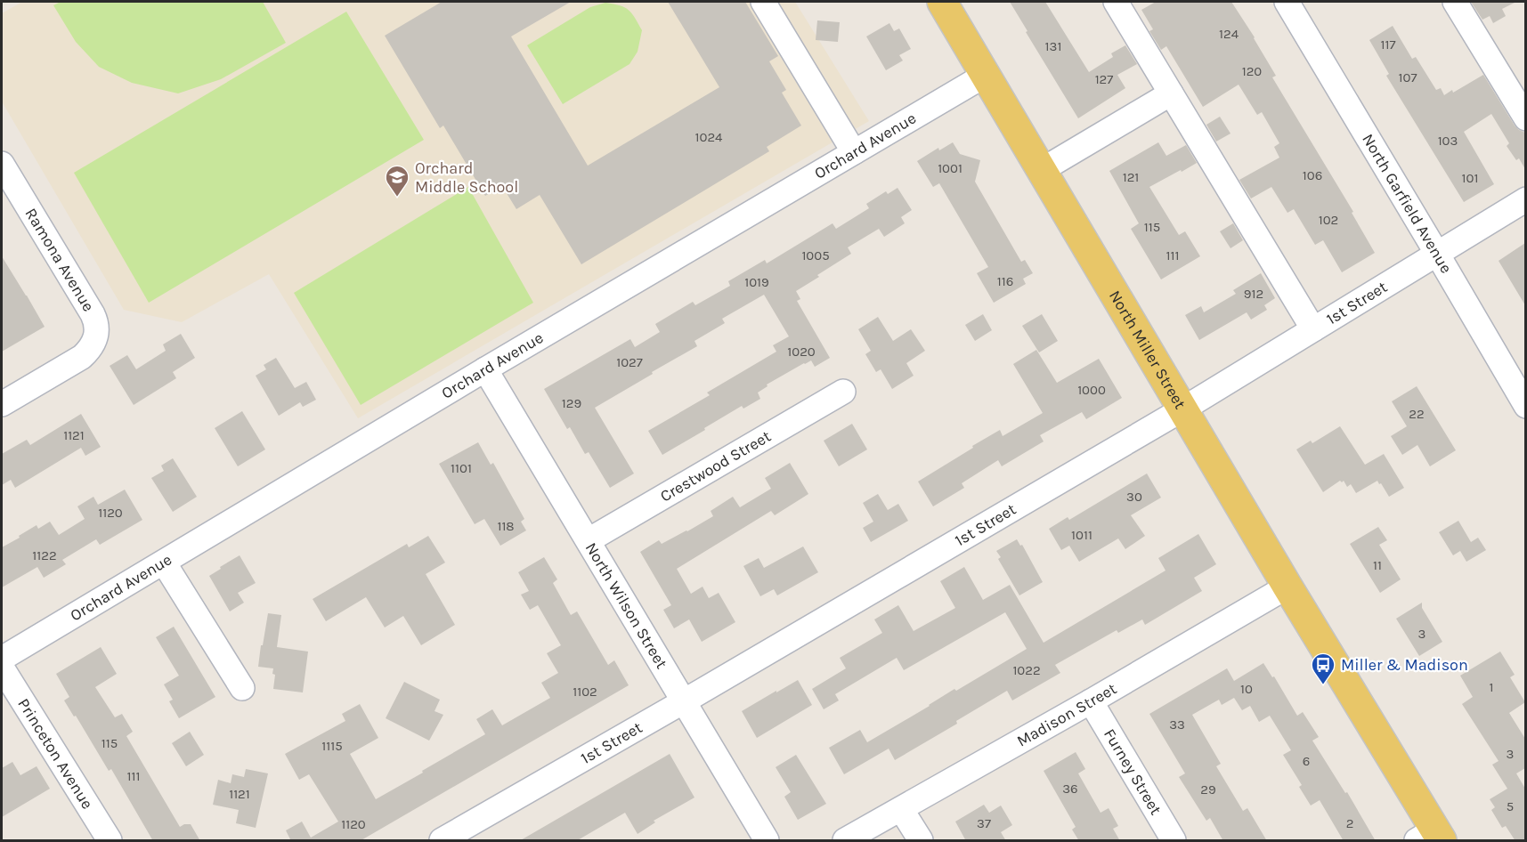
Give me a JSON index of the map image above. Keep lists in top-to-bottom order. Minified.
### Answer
{"streets":{"main road":["North Miller Street"],"street":["Orchard Avenue","North Garfield Avenue","Ramona Avenue","1st Street","Crestwood Street","North Wilson Street","Madison Street","Princeton Avenue","Furney Street"]},"crossings":[["Orchard Avenue","North Miller Street"],["Orchard Avenue","North Wilson Street"],["North Garfield Avenue","1st Street"],["1st Street","North Miller Street"],["1st Street","North Wilson Street"],["North Miller Street","Madison Street"],["Crestwood Street","North Wilson Street"],["Madison Street","Furney Street"]],"places":{"school or university":["Orchard Middle School"],"bus stop":["Miller & Madison"]},"house_numbers":["124","117","131","120","107","127","1024","103","1001","106","121","101","102","115","1005","111","116","1019","912","1020","1027","1000","129","22","1121","1101","30","1120","118","1011","1122","11","3","1022","1","10","1102","33","115","1115","3","6","111","36","29","1121","5","37","2","1120"]}
